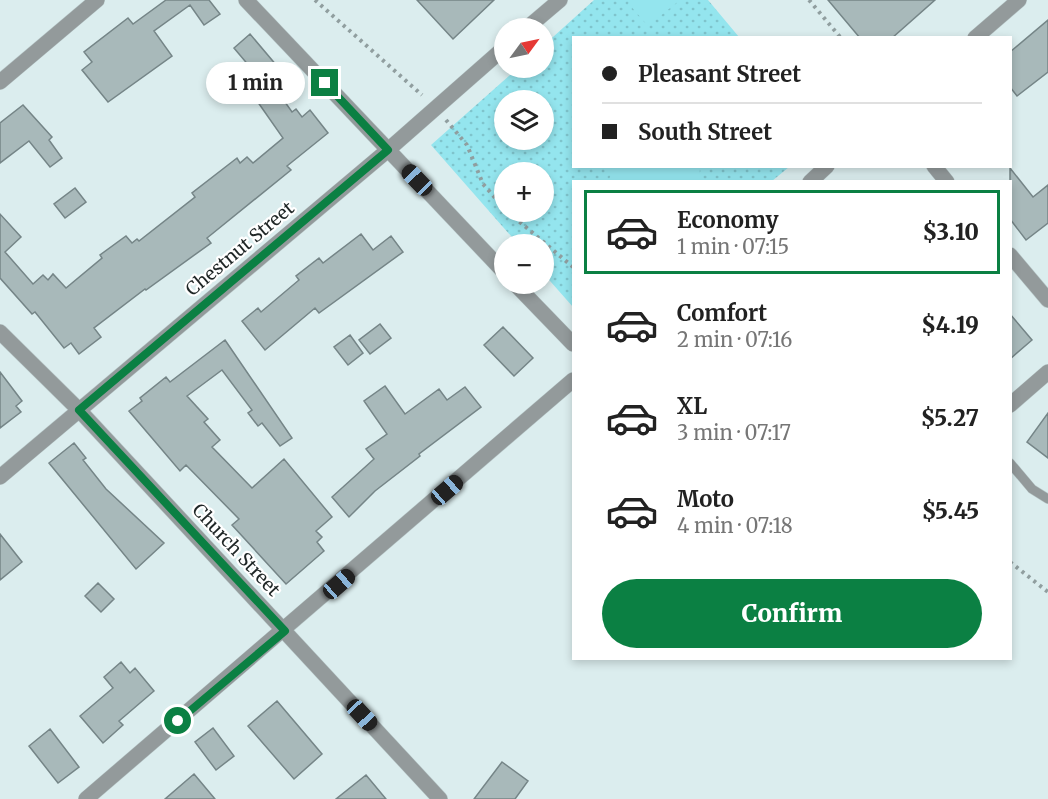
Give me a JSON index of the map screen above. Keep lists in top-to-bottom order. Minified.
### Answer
{"streets":{"street":["Chestnut Street","Church Street"]},"crossings":[["Chestnut Street","Church Street"]],"north":"top right","page":{"map_buttons":["+","−"],"banner":["Pleasant Street","South Street"],"bubble":"1 min","list":[{"name":"Economy","note":"1 min · 07:15","value":"$3.10"},{"name":"Comfort","note":"2 min · 07:16","value":"$4.19"},{"name":"XL","note":"3 min · 07:17","value":"$5.27"},{"name":"Moto","note":"4 min · 07:18","value":"$5.45"}],"buttons":"Confirm"}}
